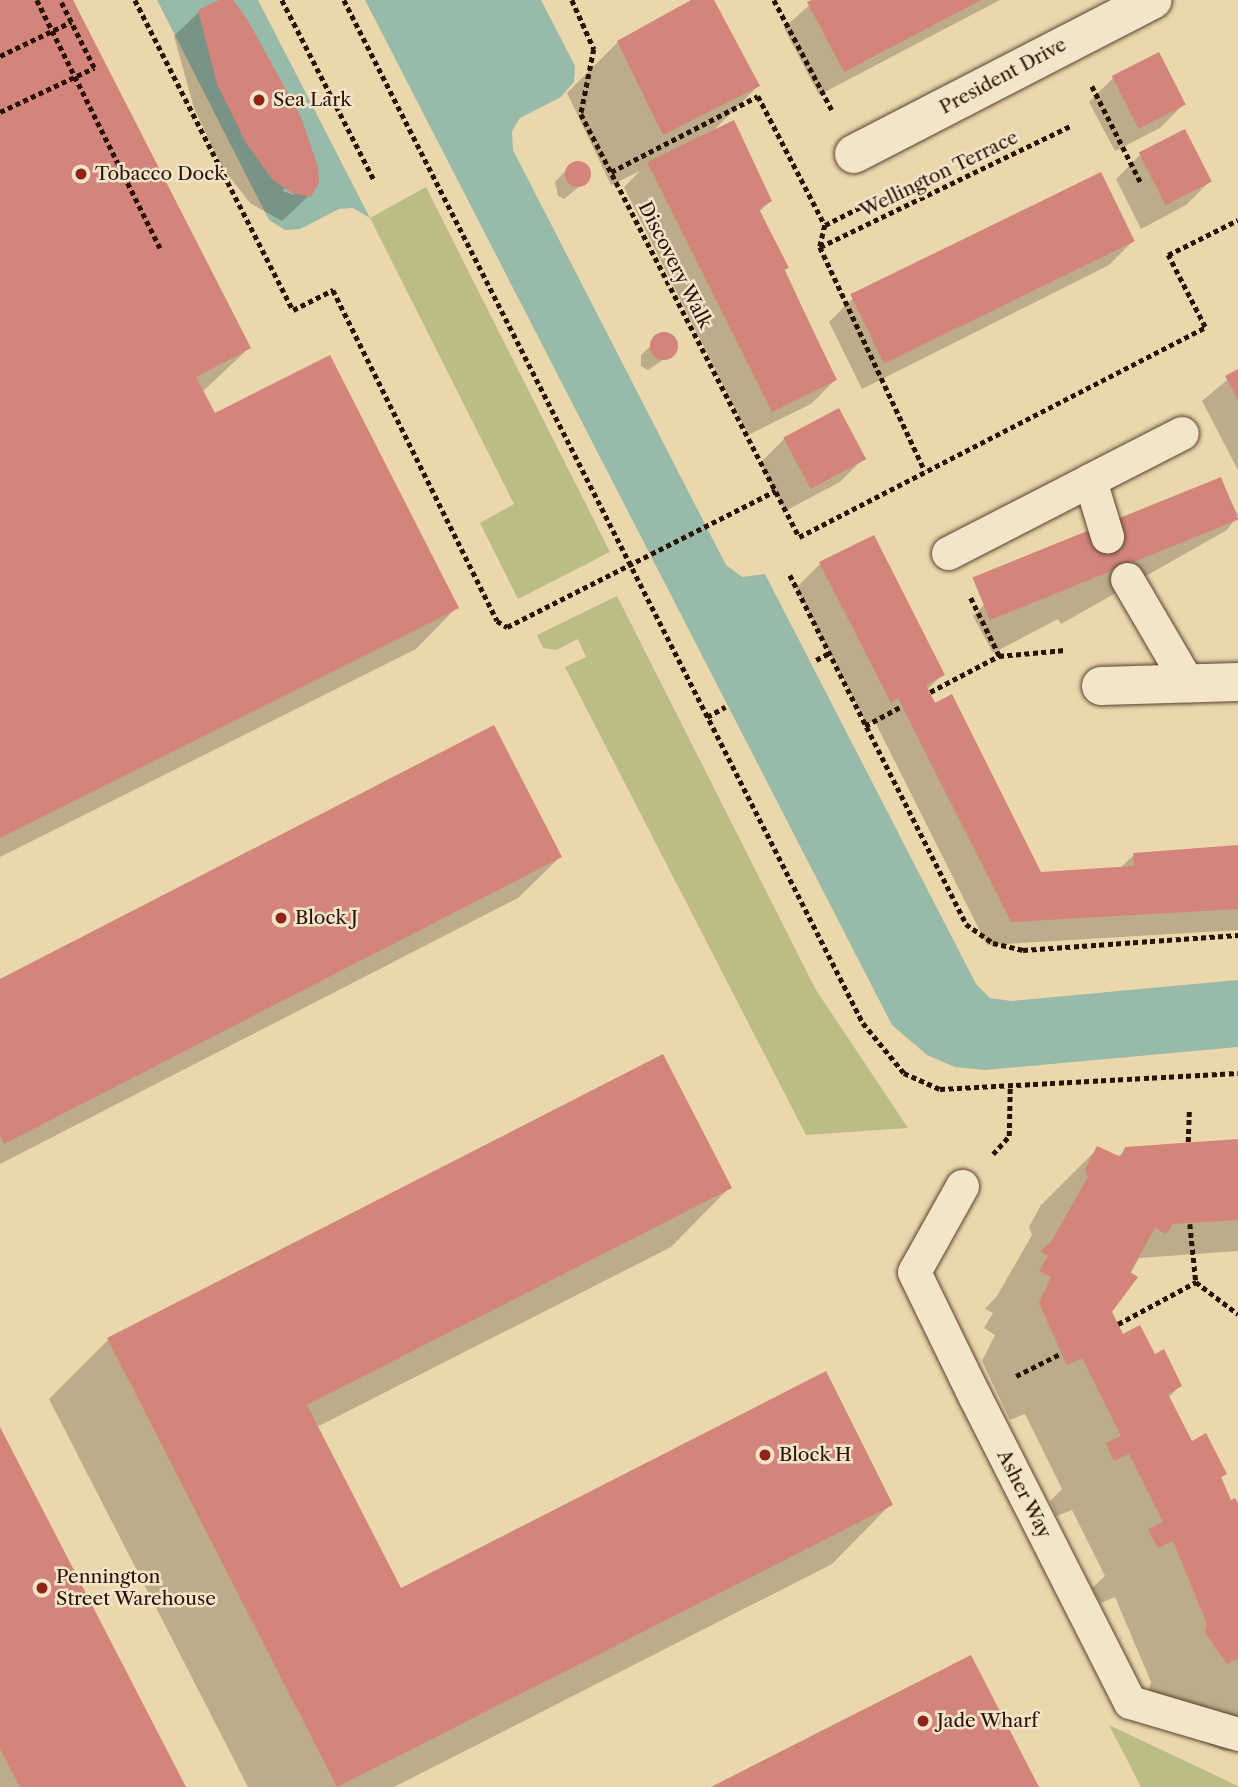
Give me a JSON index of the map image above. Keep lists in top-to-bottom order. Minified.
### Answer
{"streets":{"street":["President Drive"],"lane":["Asher Way"],"path":["Wellington Terrace","Discovery Walk"]},"places":["Sea Lark","Tobacco Dock","Block J","Block H","Pennington Street Warehouse","Jade Wharf"]}
